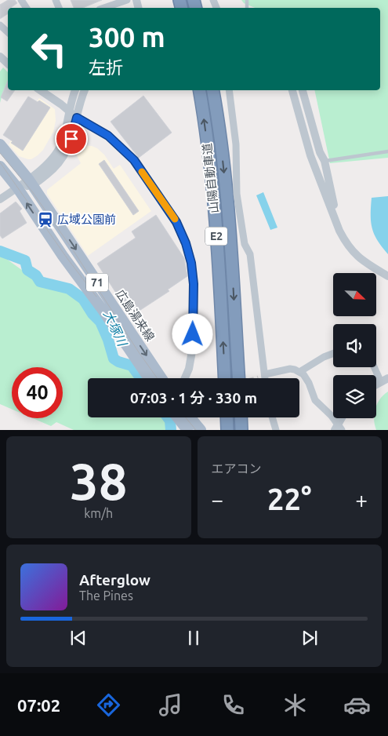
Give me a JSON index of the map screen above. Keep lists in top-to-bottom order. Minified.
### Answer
{"streets":{"highway":["山陽自動車道","E2"],"main road":["71","広島湯来線"]},"water":["大塚川"],"places":{"station":["広域公園前"]},"north":"bottom right","page":{"turn":["300 m","左折"],"limit":"40","trip":"07:03 · 1 分 · 330 m","tile":[["38","km/h"],"エアコン"],"heat":["−","22°","+"],"song":["Afterglow","The Pines"],"tabs":"07:02"}}
